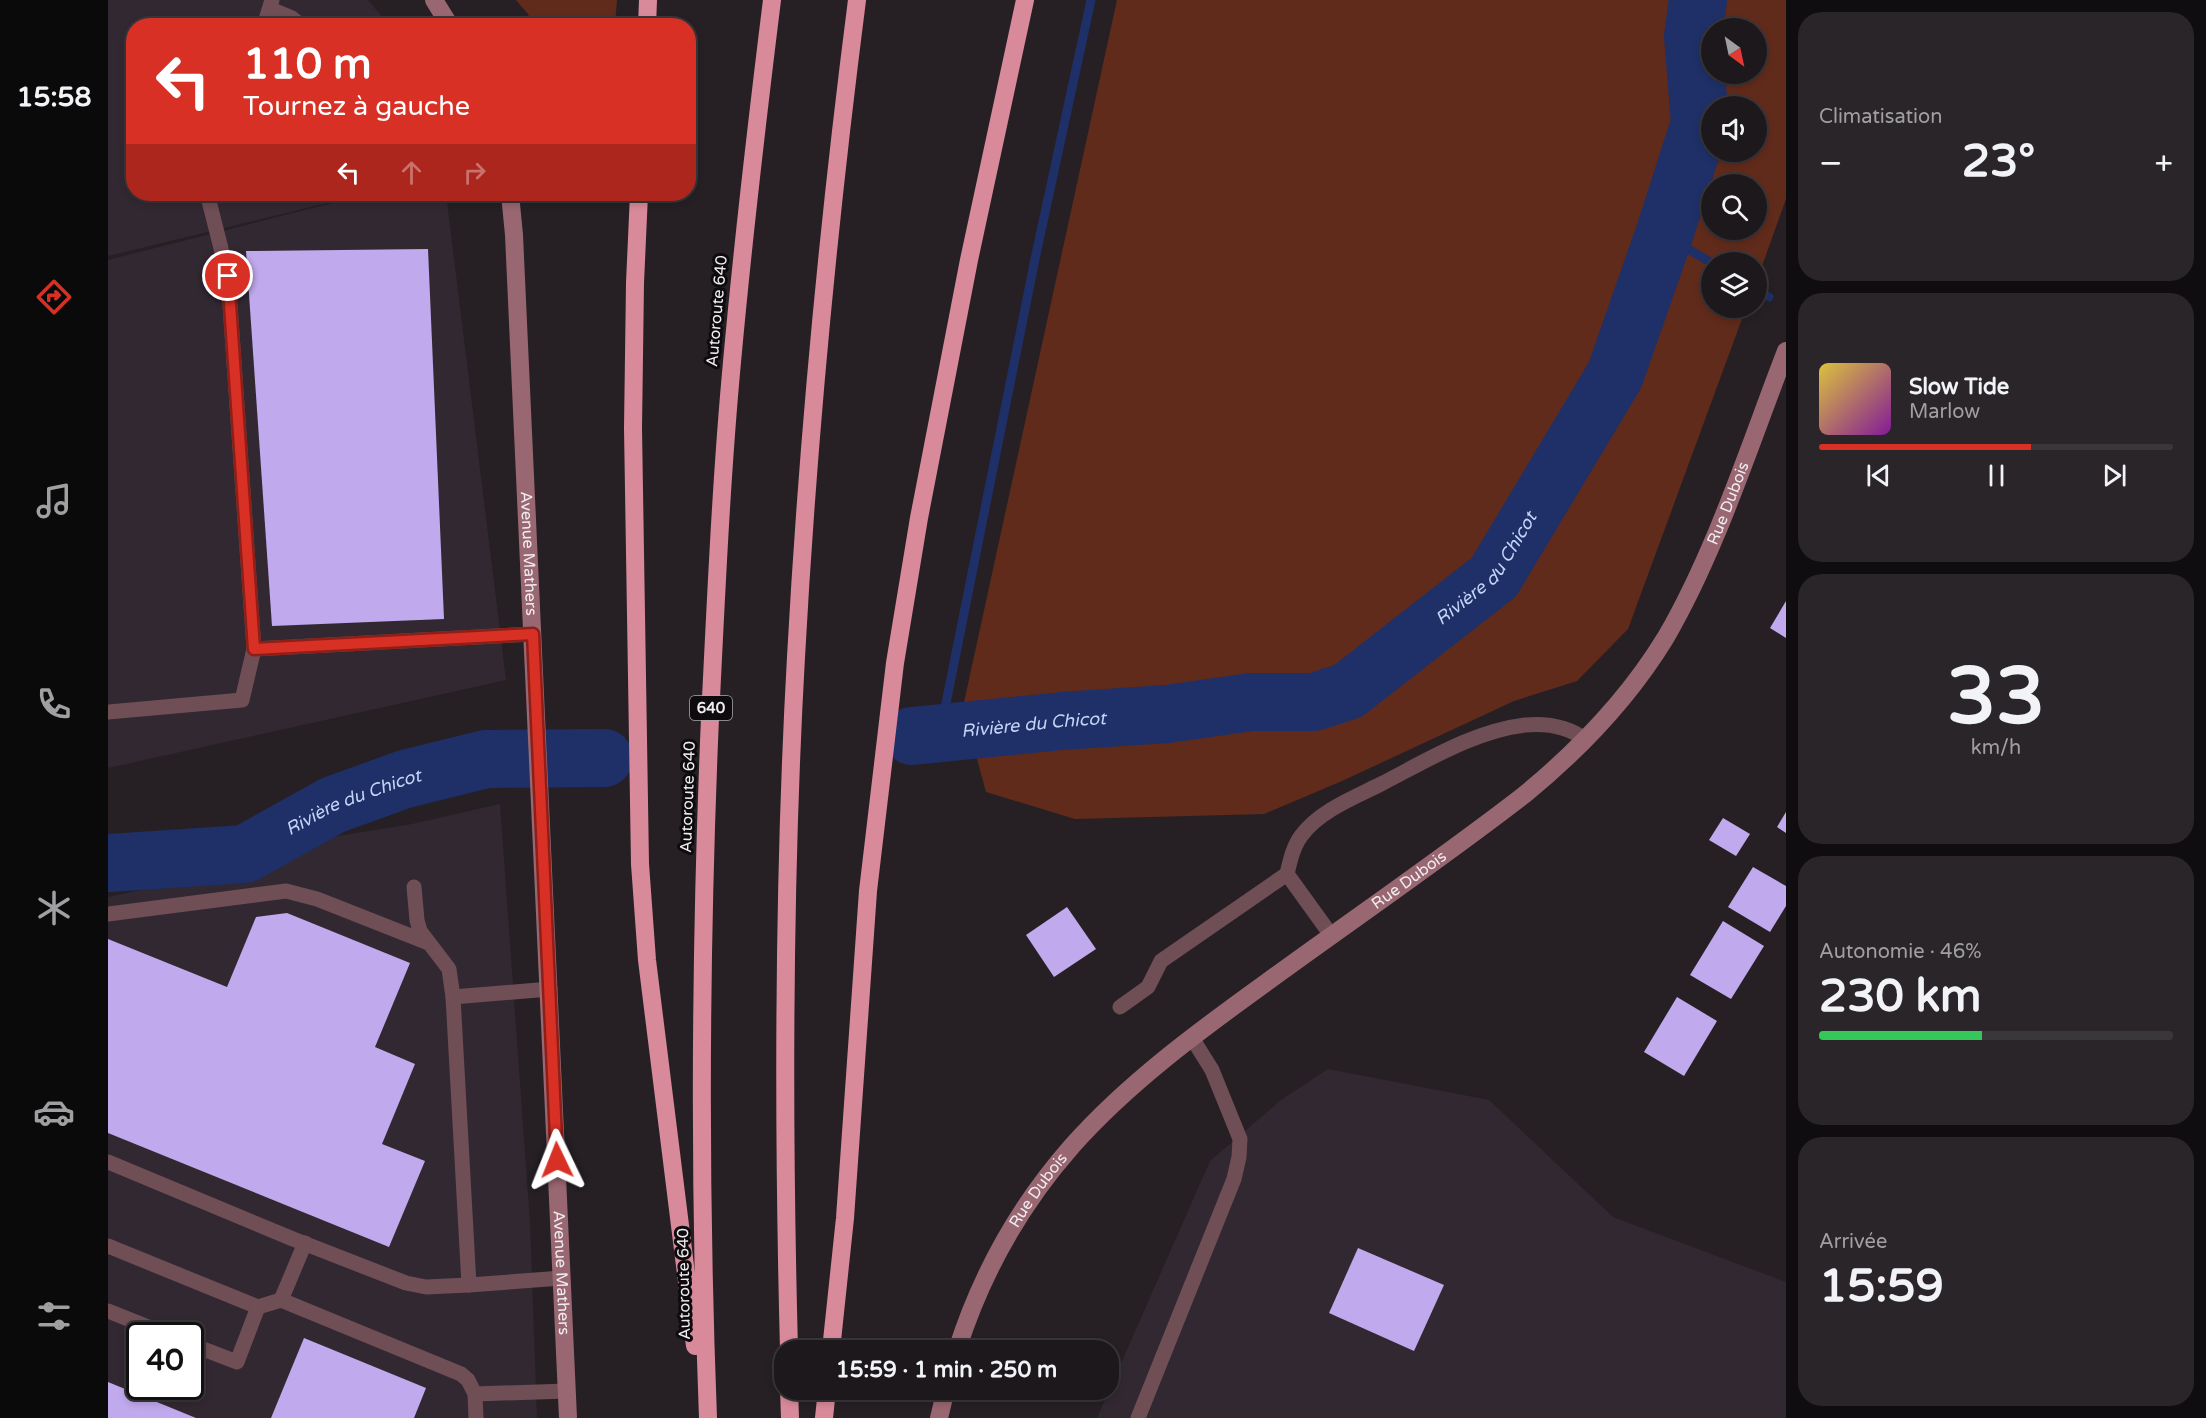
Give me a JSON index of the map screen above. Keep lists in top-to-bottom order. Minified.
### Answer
{"streets":{"highway":["Autoroute 640","640"],"street":["Rue Dubois","Avenue Mathers"]},"water":["Rivière du Chicot"],"north":"bottom right","page":{"tabs":"15:58","tile":["Climatisation",["33","km/h"],["Autonomie · 46%","230 km"],["Arrivée","15:59"]],"turn":["110 m","Tournez à gauche"],"heat":["−","23°","+"],"song":["Slow Tide","Marlow"],"limit":"40","trip":"15:59 · 1 min · 250 m"}}
